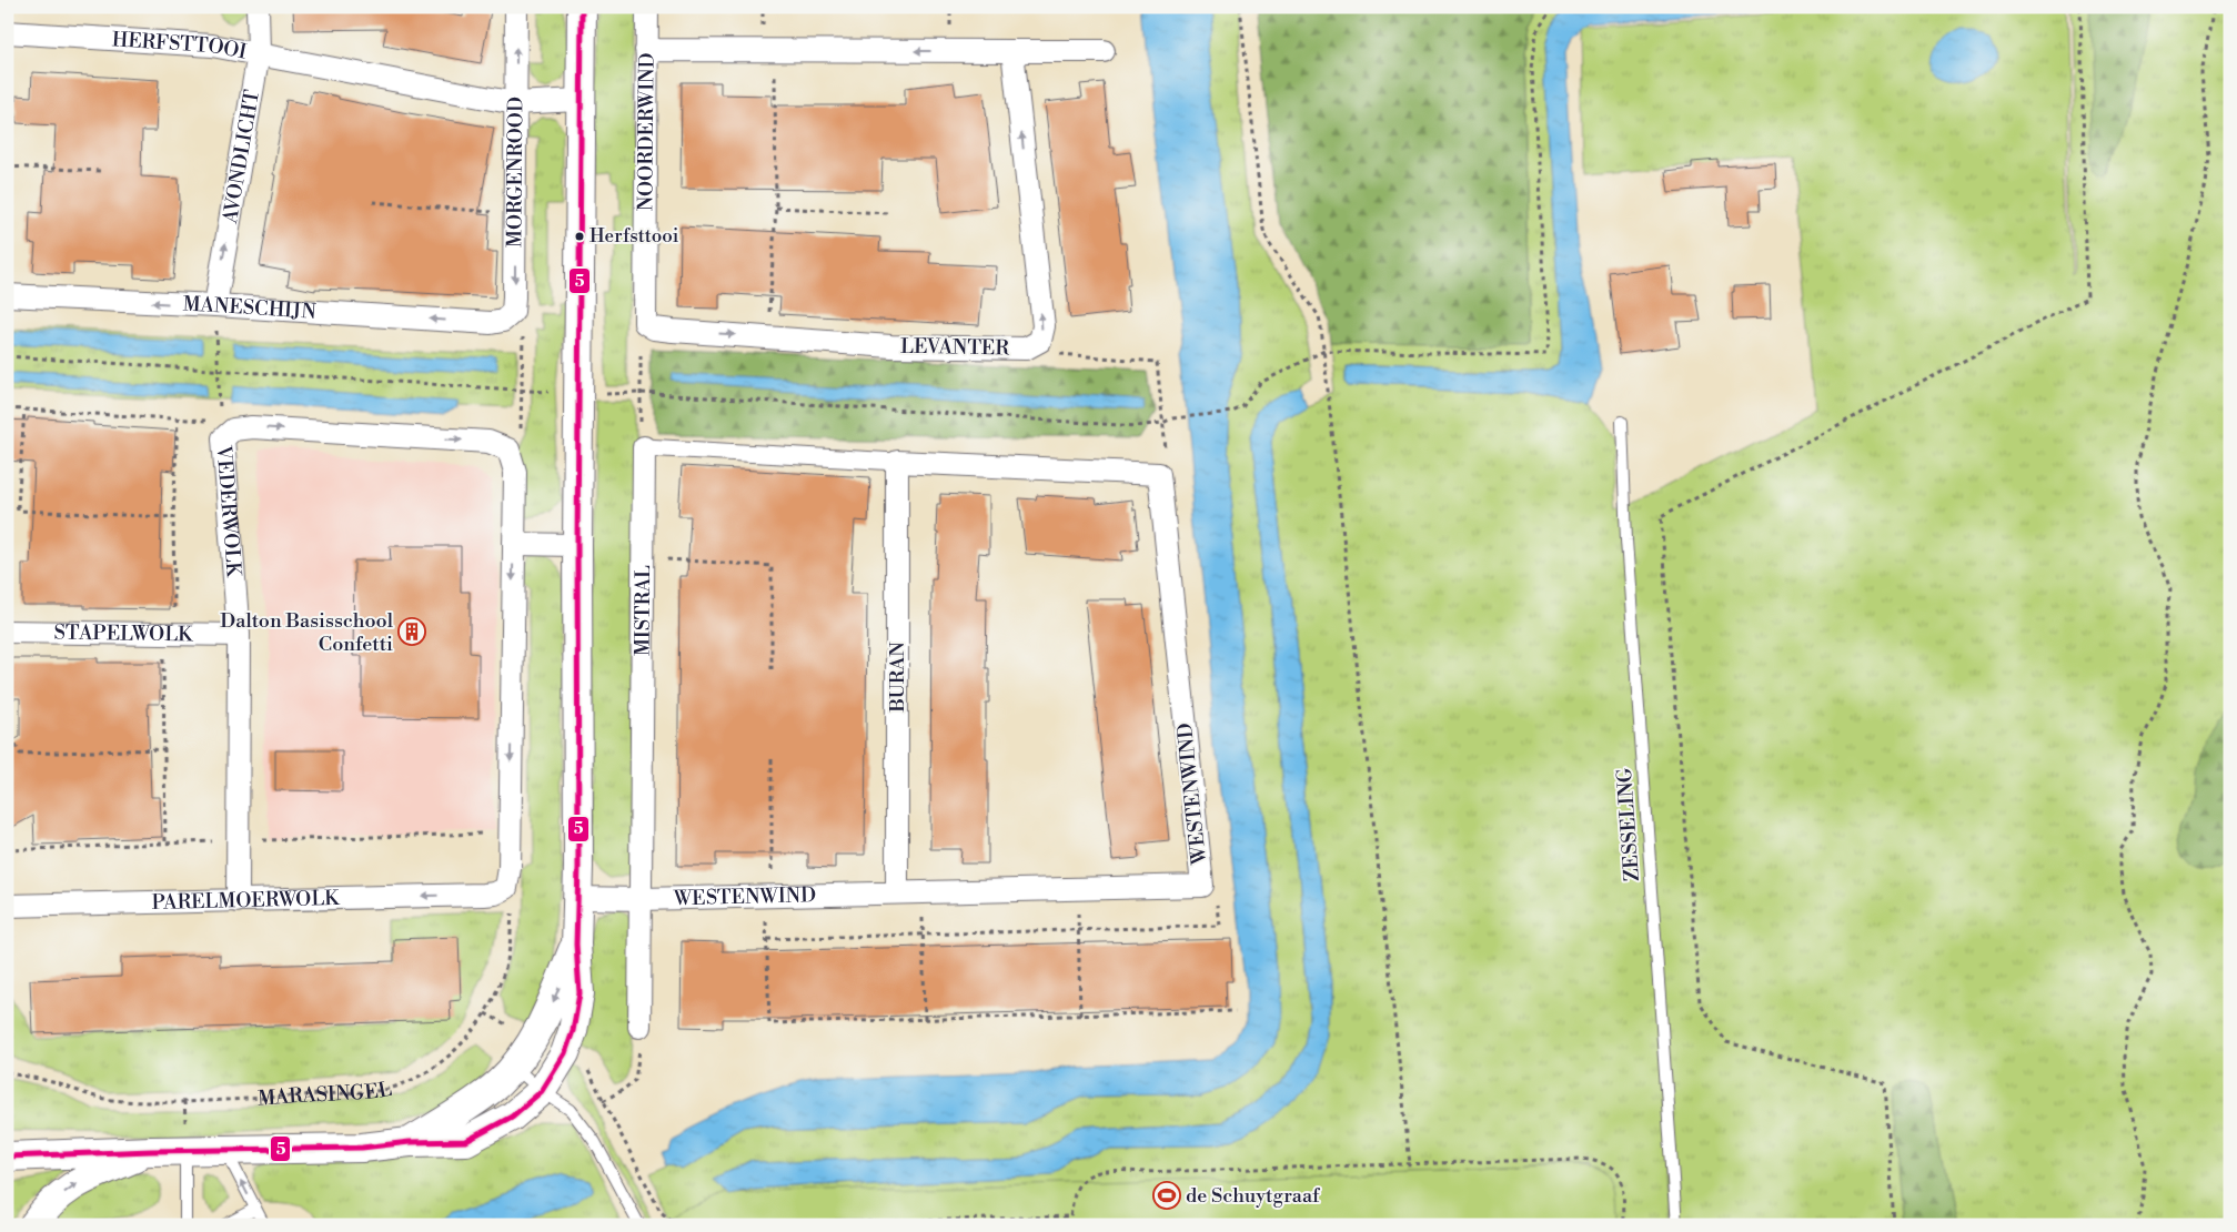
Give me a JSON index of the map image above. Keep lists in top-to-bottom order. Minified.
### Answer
{"streets":{"street":["HERFSTTOOI","NOORDERWIND","AVONDLICHT","MORGENROOD","MANESCHIJN","LEVANTER","VEDERWOLK","MISTRAL","STAPELWOLK","BURAN","WESTENWIND","PARELMOERWOLK"],"lane":["ZESSELING"],"path":["MARASINGEL"]},"crossings":[["HERFSTTOOI","AVONDLICHT"],["HERFSTTOOI","MORGENROOD"],["NOORDERWIND","LEVANTER"],["AVONDLICHT","MANESCHIJN"],["MORGENROOD","MANESCHIJN"],["VEDERWOLK","STAPELWOLK"],["VEDERWOLK","PARELMOERWOLK"],["MISTRAL","WESTENWIND"],["BURAN","WESTENWIND"],["PARELMOERWOLK","MARASINGEL"]],"one_way":["AVONDLICHT","MANESCHIJN","PARELMOERWOLK"],"places":{"other":["Herfsttooi"],"building":["Dalton Basisschool Confetti"],"sports":["de Schuytgraaf"]},"lines":["transit line 5"]}
